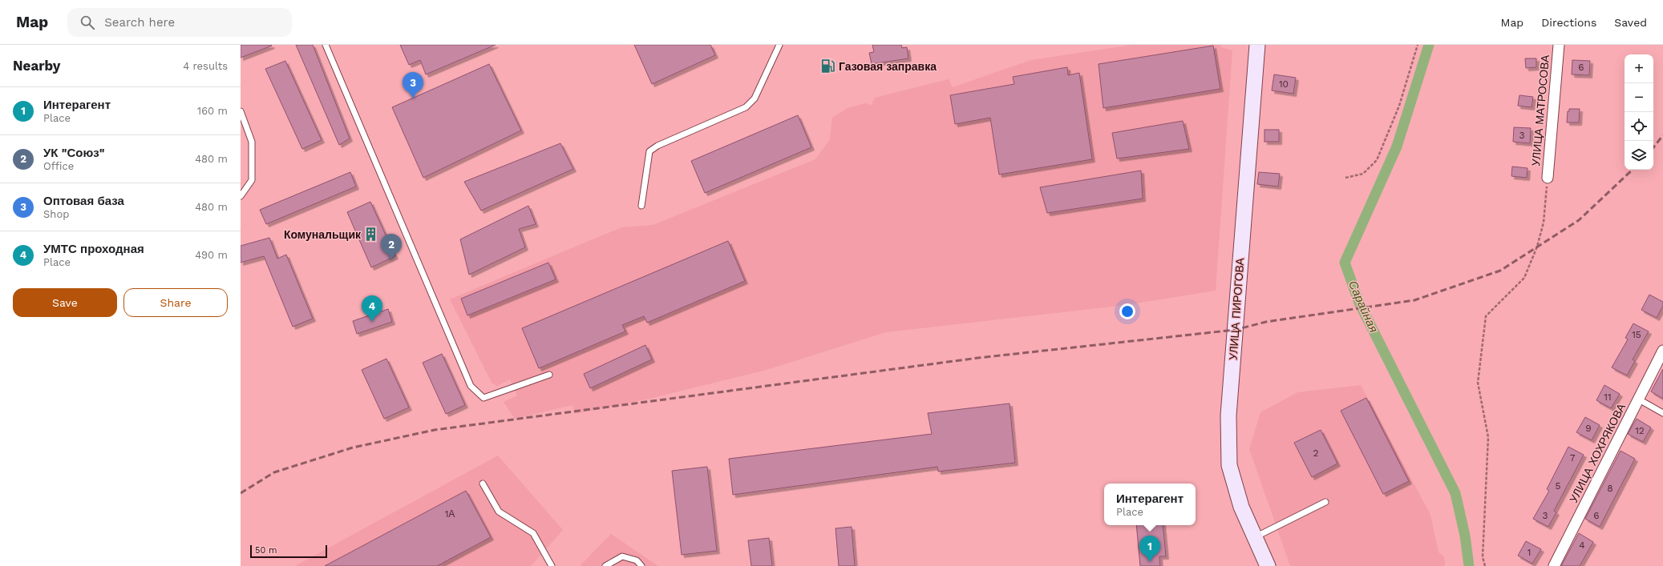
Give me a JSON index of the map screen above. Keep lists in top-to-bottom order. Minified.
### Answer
{"streets":{"main road":["УЛИЦА ПИРОГОВА"],"street":["УЛИЦА МАТРОСОВА","УЛИЦА ХОХРЯКОВА"]},"water":["Сарайная"],"places":{"fuel station":["Газовая заправка"],"building":["Комунальщик"]},"house_numbers":["6","10","3","15","11","9","12","2","7","5","8","1А","3","6","4","1"],"scale_bar":"50 m","page":{"header":"Map","search":"Search here","nav":["Map","Directions","Saved"],"heading":["Nearby","4 results"],"map_buttons":["+","−"],"pins":["3","2","4","1"],"list":[{"mark":"1","name":"Интерагент","note":"Place","value":"160 m"},{"mark":"2","name":"УК \"Союз\"","note":"Office","value":"480 m"},{"mark":"3","name":"Оптовая база","note":"Shop","value":"480 m"},{"mark":"4","name":"УМТС проходная","note":"Place","value":"490 m"}],"buttons":["Save","Share"],"popup":["Интерагент","Place"],"scale":"50 m"}}
